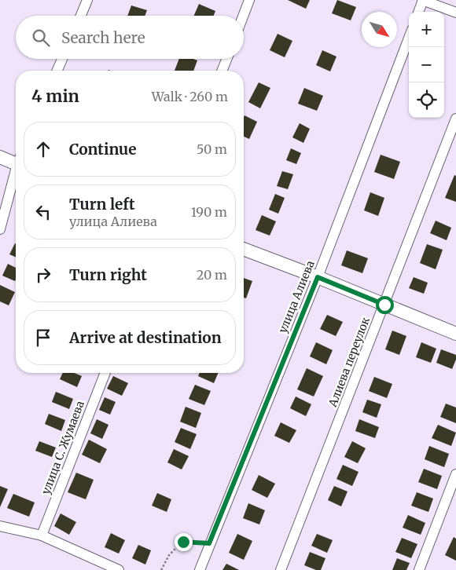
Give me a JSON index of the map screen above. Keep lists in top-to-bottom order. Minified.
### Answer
{"streets":{"street":["улица Алиева","Алиева переулок","улица С. Жумаева"]},"north":"bottom right","page":{"map_buttons":["+","−"],"search":"Search here","heading":["4 min","Walk · 260 m"],"list":[["Continue","50 m"],["Turn left","улица Алиева","190 m"],["Turn right","20 m"],"Arrive at destination"]}}
